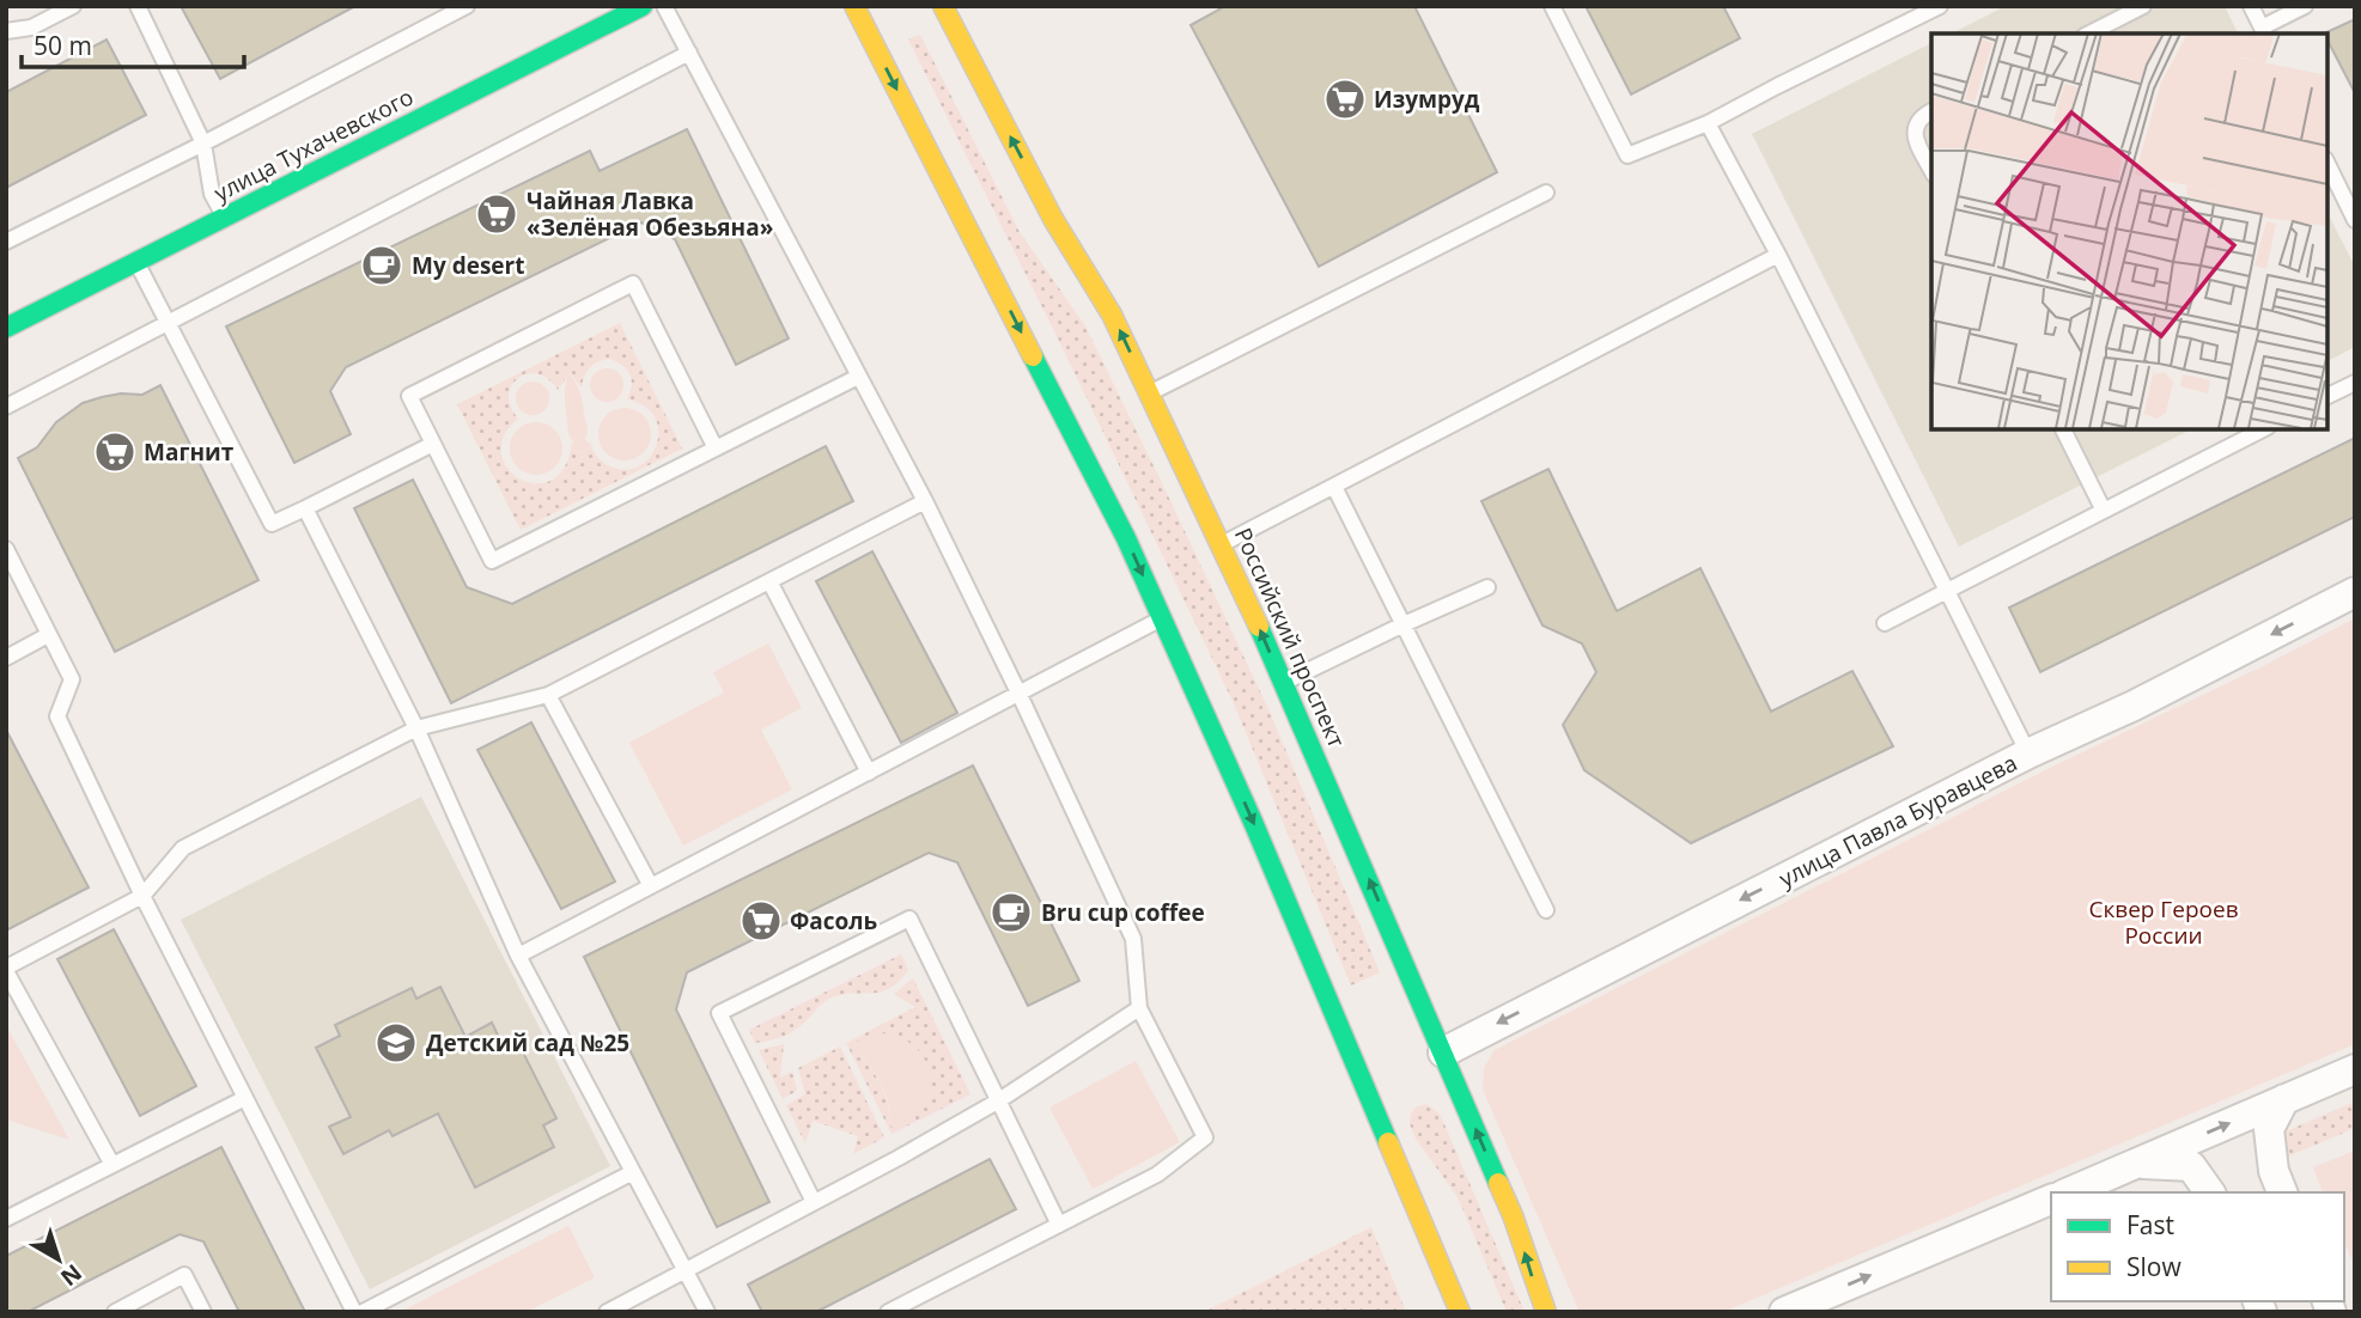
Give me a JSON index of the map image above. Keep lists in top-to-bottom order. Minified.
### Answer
{"streets":{"main road":["улица Тухачевского","Российский проспект"],"street":["улица Павла Буравцева"]},"crossings":[["Российский проспект","улица Павла Буравцева"]],"one_way":["улица Павла Буравцева"],"parks":["Сквер Героев России"],"places":{"supermarket":["Изумруд","Чайная Лавка «Зелёная Обезьяна»","Магнит","Фасоль"],"cafe":["My desert","Bru cup coffee"],"school or university":["Детский сад №25"]},"legend":["Fast","Slow"],"scale_bar":"50 m","north":"bottom right"}
